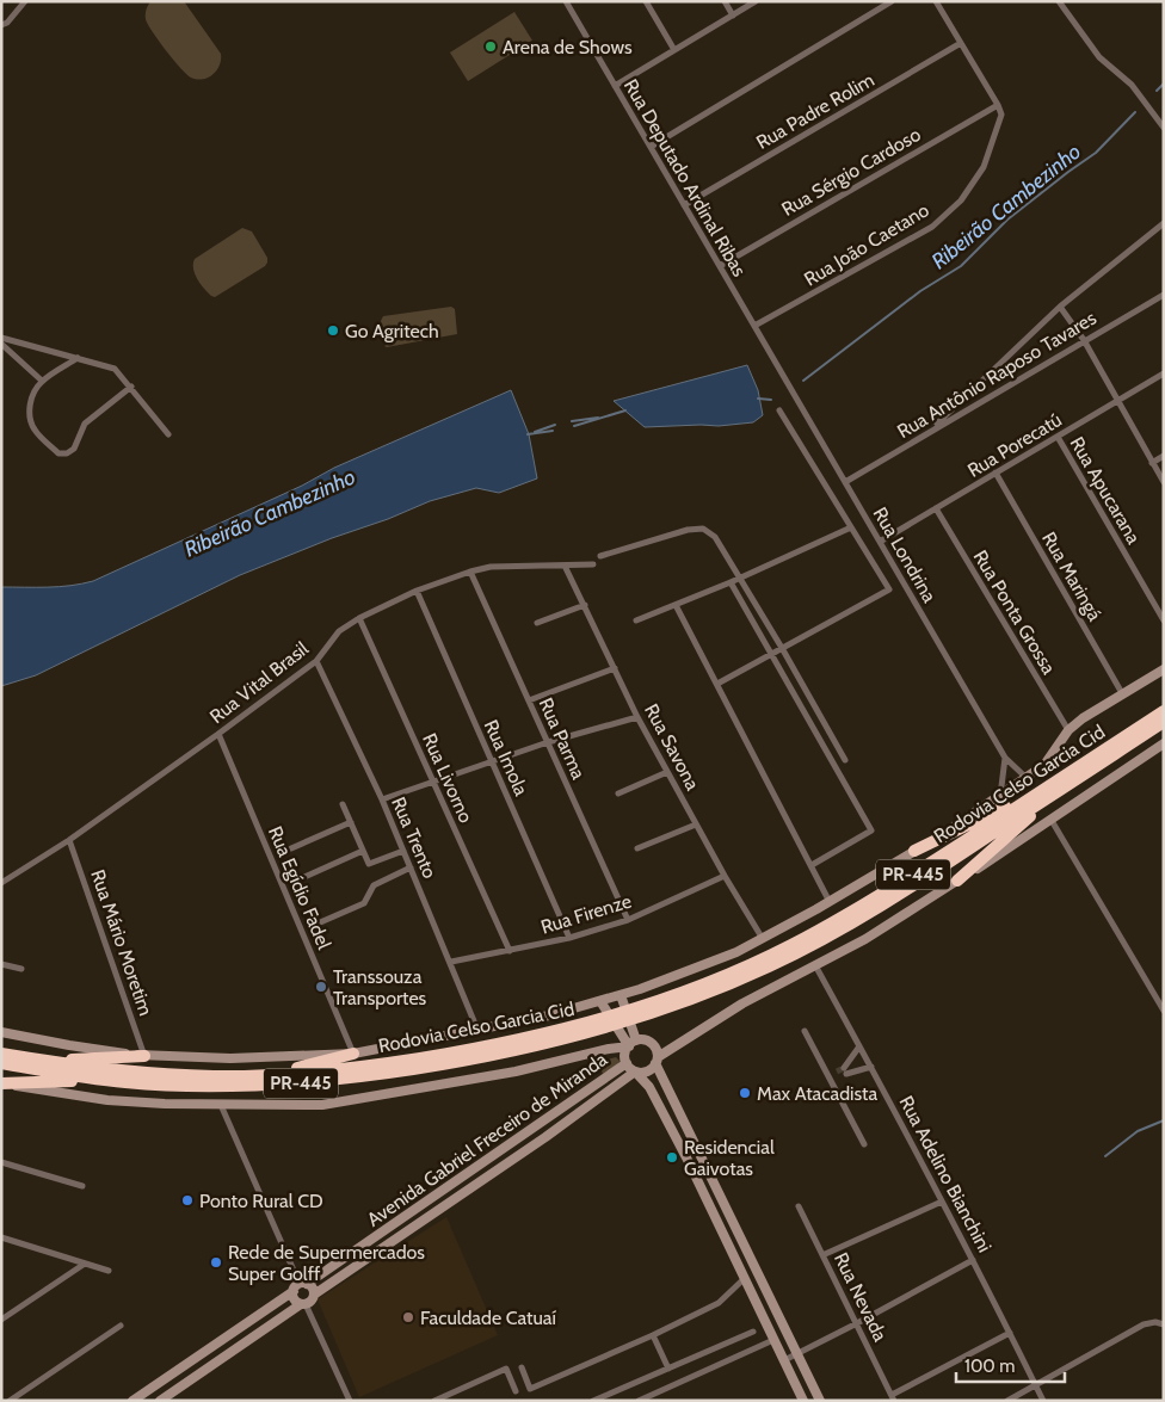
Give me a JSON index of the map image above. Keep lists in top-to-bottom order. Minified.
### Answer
{"streets":{"highway":["Rodovia Celso Garcia Cid","PR-445"],"street":["Rua Padre Rolim","Rua Sérgio Cardoso","Rua Deputado Ardinal Ribas","Rua João Caetano","Rua Antônio Raposo Tavares","Rua Porecatú","Rua Apucarana","Rua Londrina","Rua Maringá","Rua Ponta Grossa","Rua Vital Brasil","Rua Parma","Rua Savona","Rua Imola","Rua Livorno","Rua Trento","Rua Egídio Fadel","Rua Firenze","Rua Mário Moretim","Avenida Gabriel Freceiro de Miranda","Rua Adelino Bianchini","Rua Nevada"]},"crossings":[["Rua Padre Rolim","Rua Deputado Ardinal Ribas"],["Rua Sérgio Cardoso","Rua Deputado Ardinal Ribas"],["Rua Sérgio Cardoso","Rua João Caetano"],["Rua Deputado Ardinal Ribas","Rua João Caetano"],["Rua Deputado Ardinal Ribas","Rua Londrina"],["Rua Antônio Raposo Tavares","Rua Londrina"],["Rua Porecatú","Rua Apucarana"],["Rua Porecatú","Rua Londrina"],["Rua Porecatú","Rua Maringá"],["Rua Porecatú","Rua Ponta Grossa"],["Rua Vital Brasil","Rua Parma"],["Rua Vital Brasil","Rua Savona"],["Rua Vital Brasil","Rua Imola"],["Rua Vital Brasil","Rua Livorno"],["Rua Vital Brasil","Rua Trento"],["Rua Vital Brasil","Rua Egídio Fadel"],["Rua Vital Brasil","Rua Mário Moretim"],["Rua Parma","Rua Firenze"],["Rua Savona","Rua Firenze"],["Rua Imola","Rua Firenze"],["Rua Livorno","Rua Firenze"],["Rua Trento","Rua Firenze"]],"water":["Ribeirão Cambezinho"],"places":["Arena de Shows","Go Agritech","Transsouza Transportes","Max Atacadista","Residencial Gaivotas","Ponto Rural CD","Rede de Supermercados Super Golff","Faculdade Catuaí"],"scale_bar":"100 m"}
